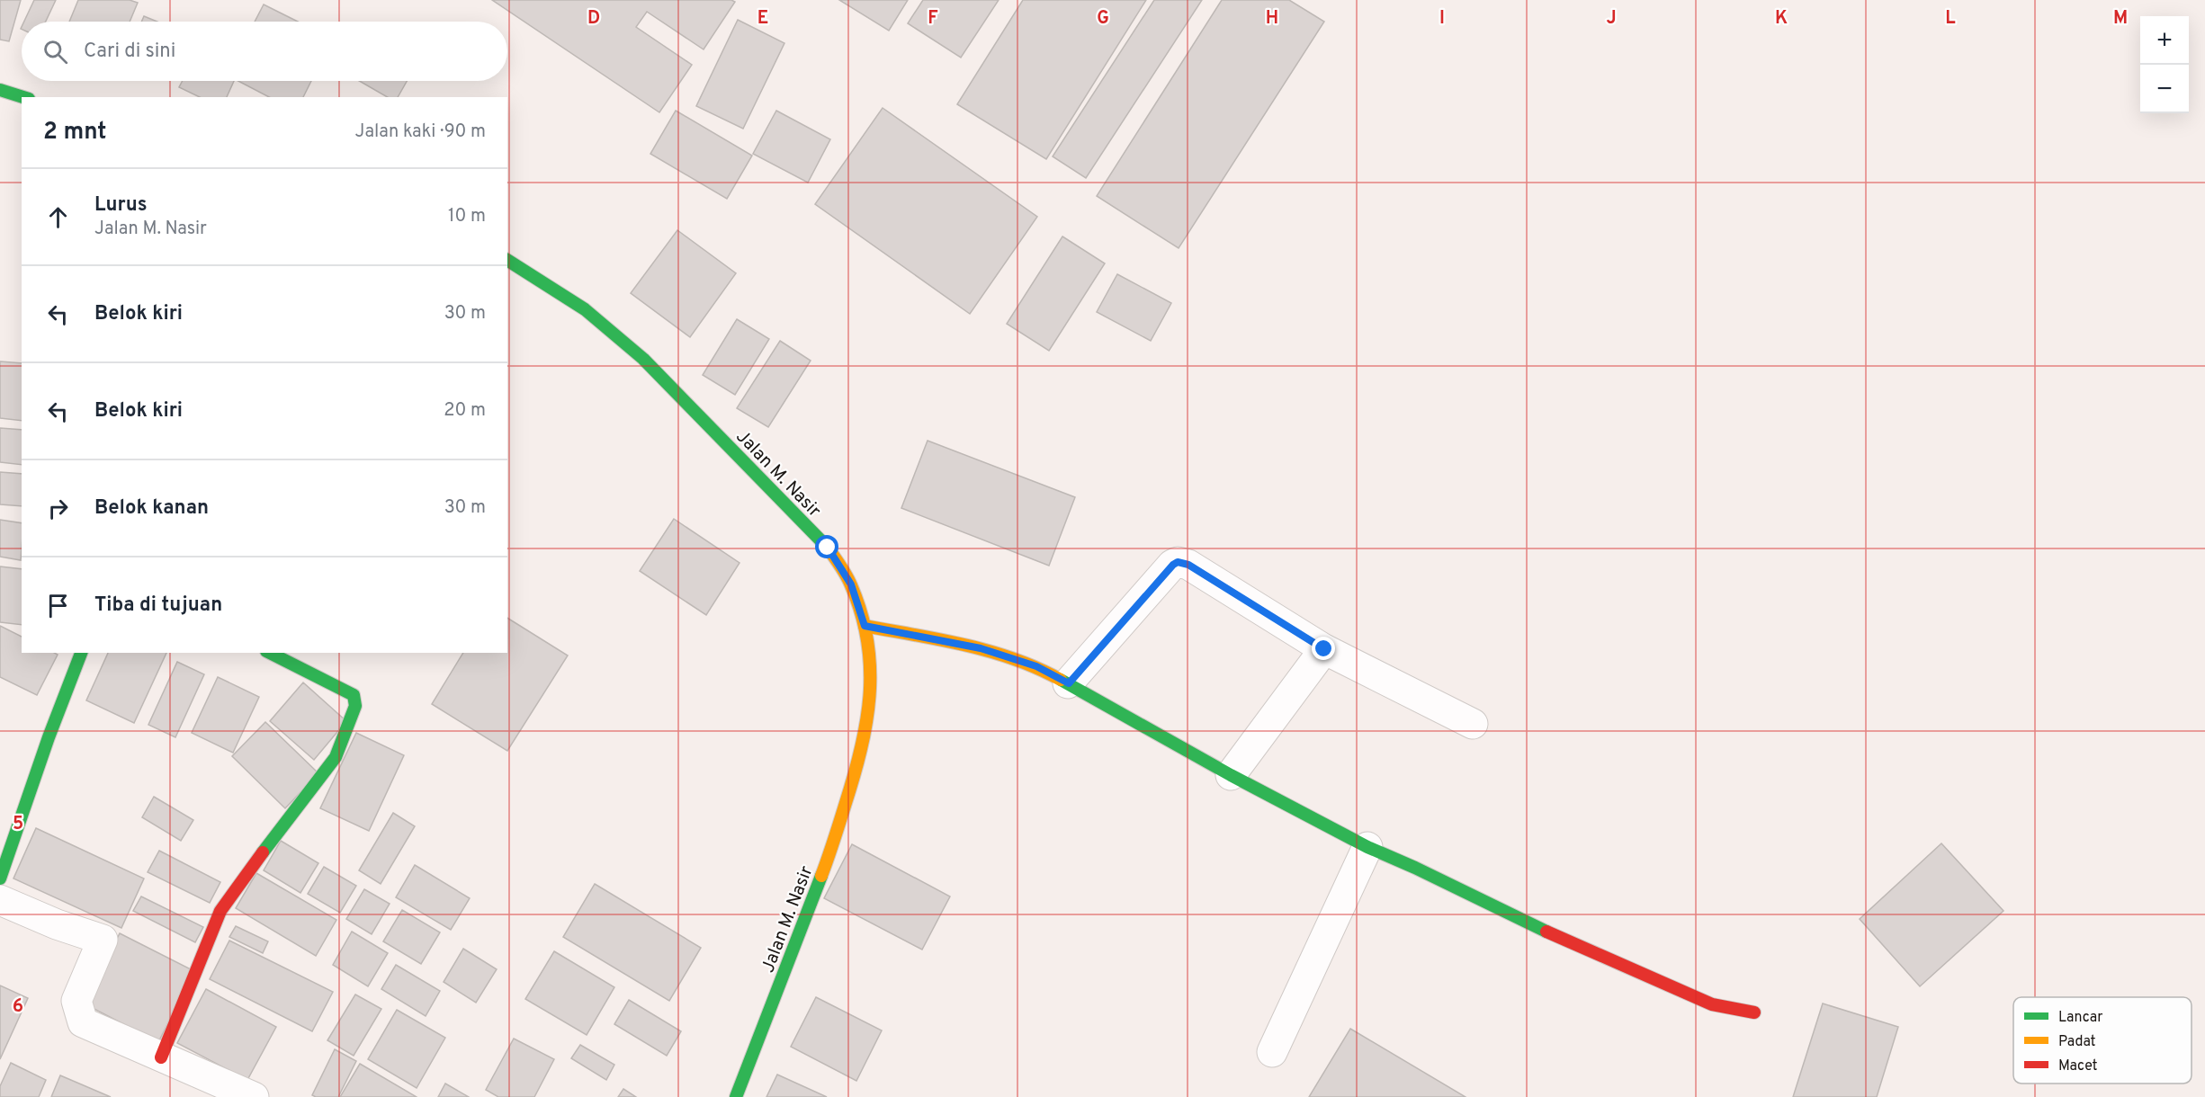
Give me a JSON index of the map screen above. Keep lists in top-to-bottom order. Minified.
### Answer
{"streets":{"street":["Jalan M. Nasir"]},"legend":["Lancar","Padat","Macet"],"page":{"map_buttons":["+","−"],"search":"Cari di sini","heading":["2 mnt","Jalan kaki · 90 m"],"list":[["Lurus","Jalan M. Nasir","10 m"],["Belok kiri","30 m"],["Belok kiri","20 m"],["Belok kanan","30 m"],"Tiba di tujuan"]},"grid":{"columns":["D","E","F","G","H","I","J","K","L","M"],"rows":["5","6"]}}
